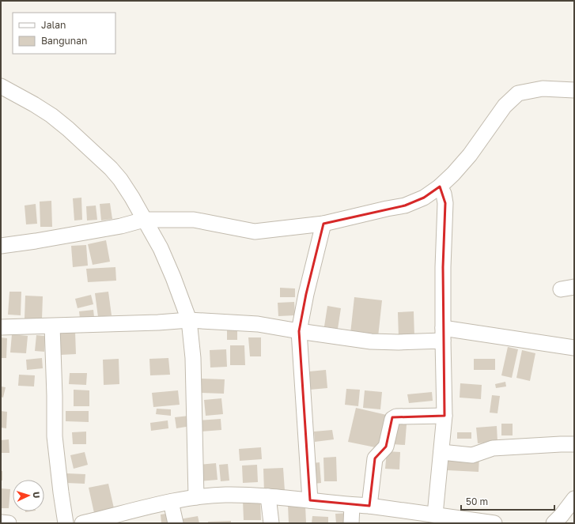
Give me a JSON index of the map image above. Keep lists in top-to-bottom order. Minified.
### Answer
{"legend":["Jalan","Bangunan"],"scale_bar":"50 m","north":"right"}
